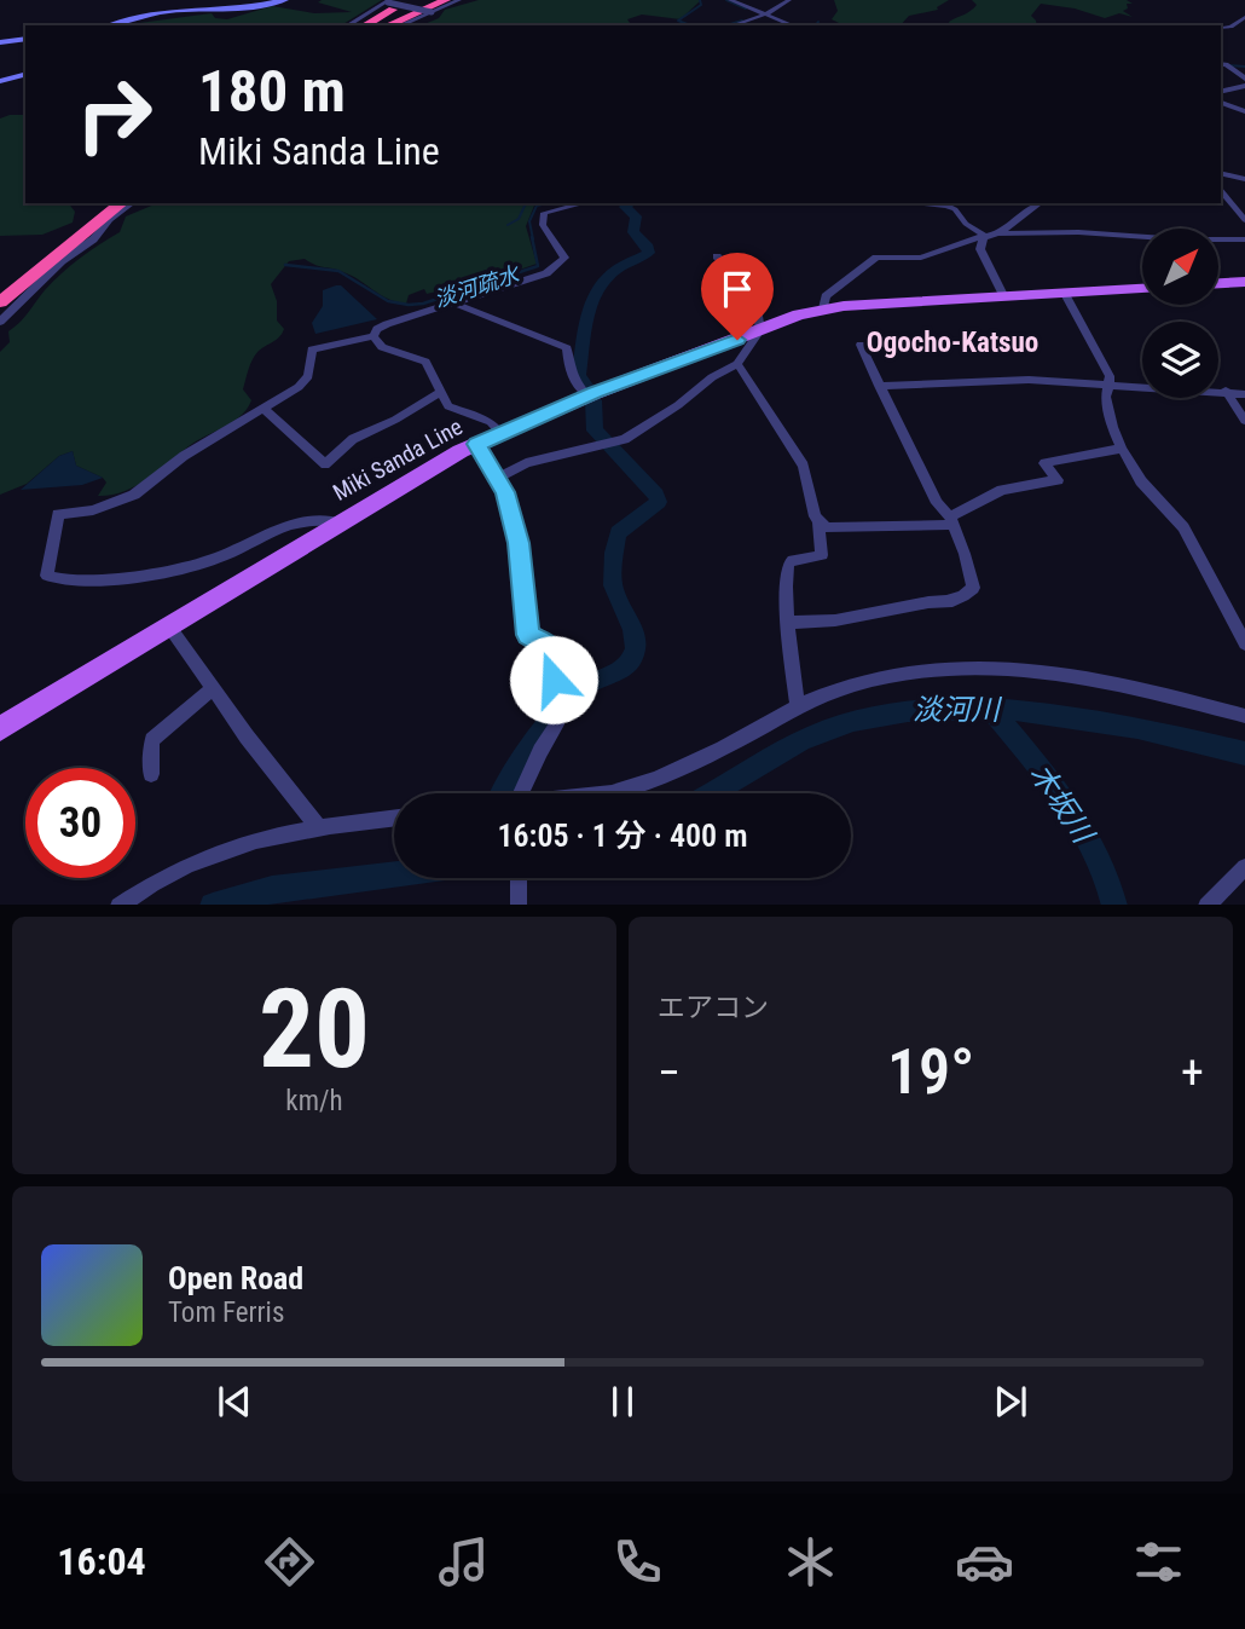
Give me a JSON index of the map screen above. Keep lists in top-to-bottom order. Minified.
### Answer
{"streets":{"main road":["Miki Sanda Line"]},"districts":["Ogocho-Katsuo"],"water":["淡河疏水","淡河川","木坂川"],"north":"top right","page":{"turn":["180 m","Miki Sanda Line"],"limit":"30","trip":"16:05 · 1 分 · 400 m","tile":[["20","km/h"],"エアコン"],"heat":["−","19°","+"],"song":["Open Road","Tom Ferris"],"tabs":"16:04"}}
